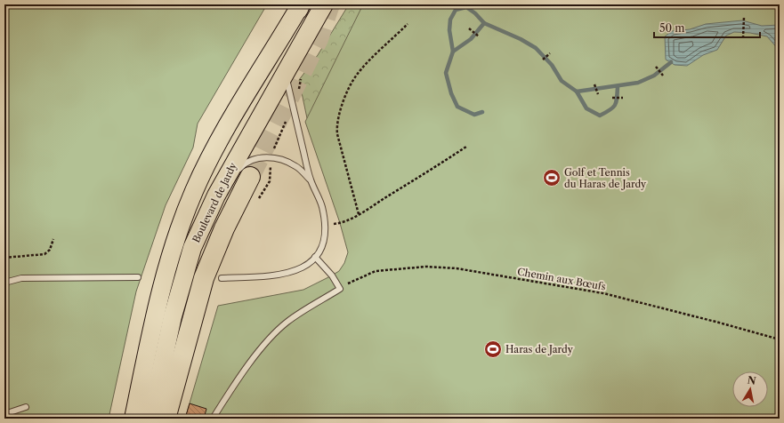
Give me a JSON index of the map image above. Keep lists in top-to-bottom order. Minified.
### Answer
{"streets":{"main road":["Boulevard de Jardy"],"path":["Chemin aux Bœufs"]},"places":{"sports":["Golf et Tennis du Haras de Jardy","Haras de Jardy"]},"scale_bar":"50 m","north":"top"}
